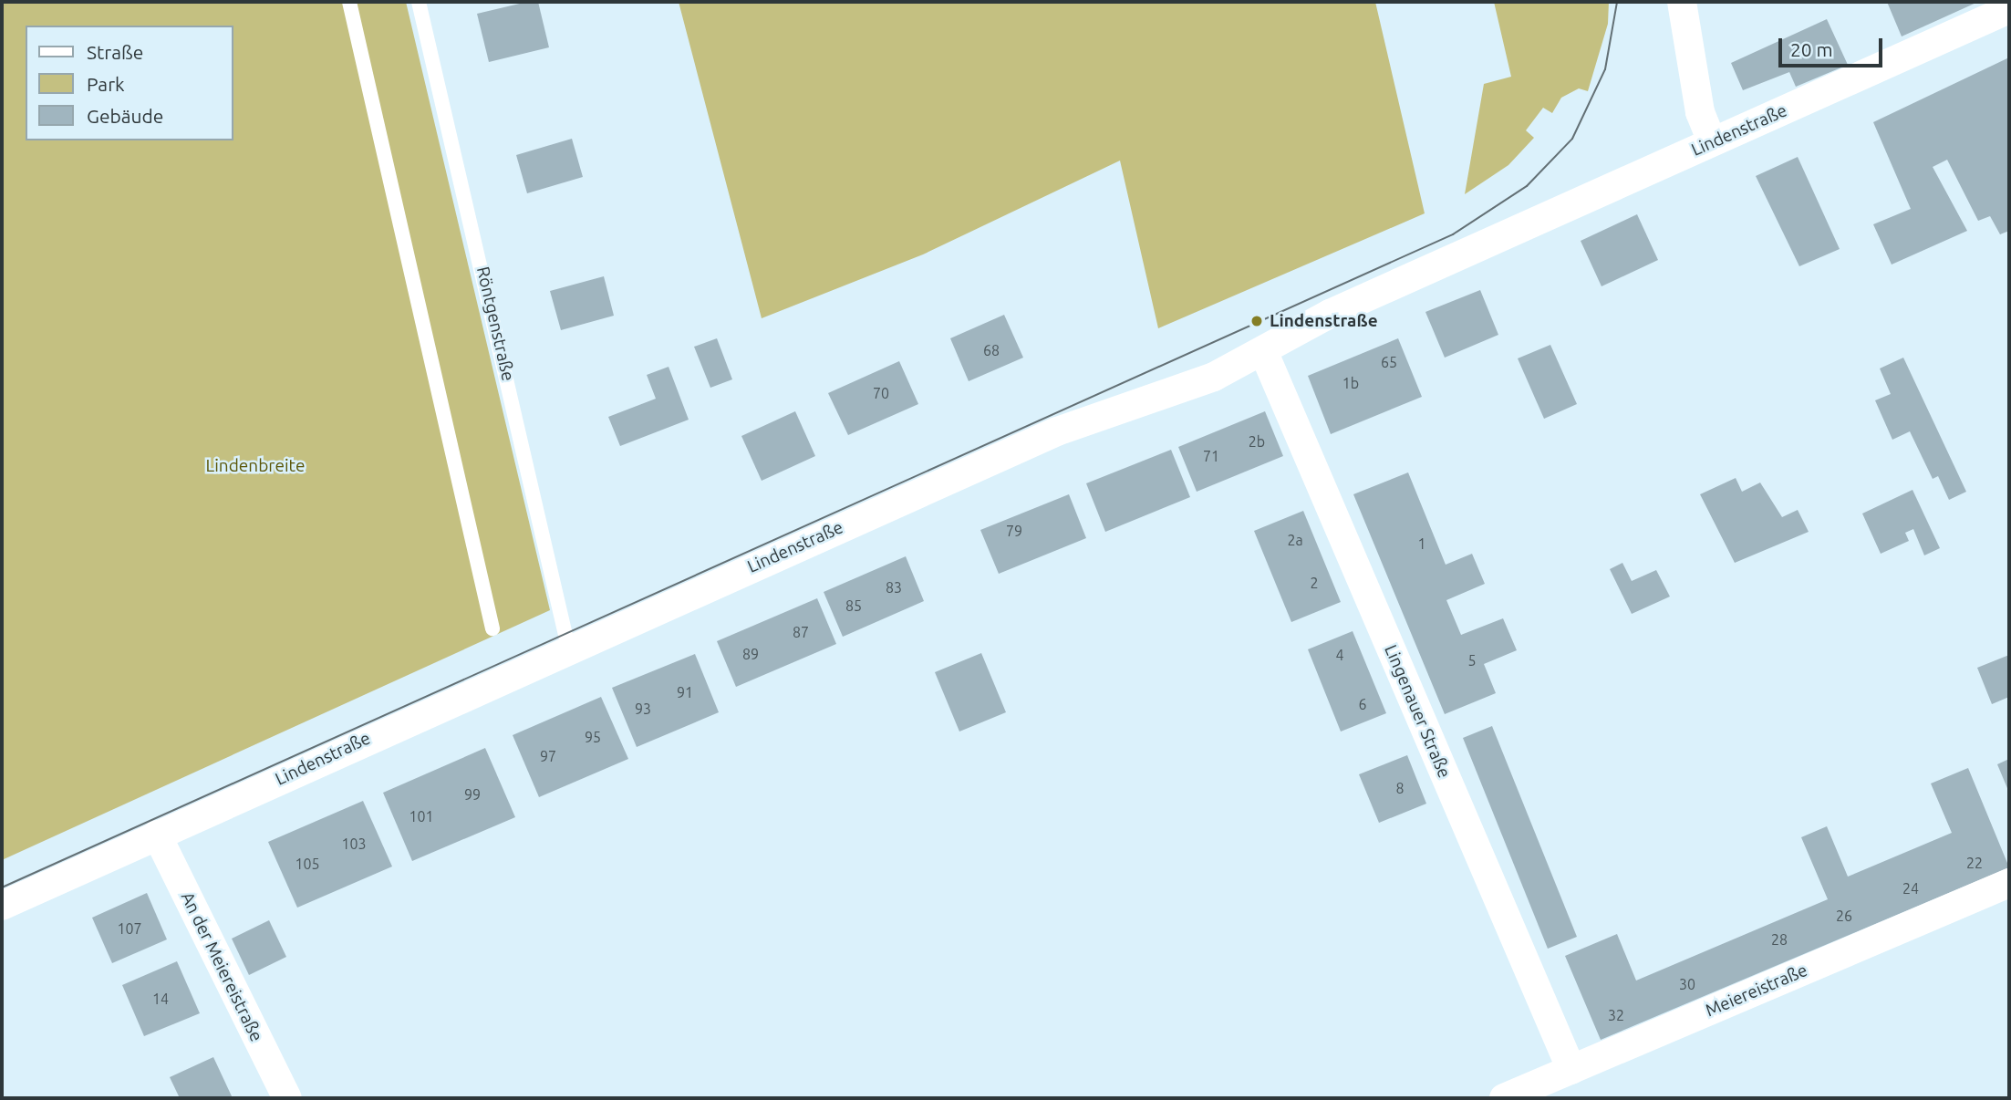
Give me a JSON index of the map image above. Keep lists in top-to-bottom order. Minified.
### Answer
{"streets":{"street":["Lindenstraße","Lingenauer Straße","An der Meiereistraße","Meiereistraße"],"lane":["Röntgenstraße"]},"crossings":[["Lindenstraße","Röntgenstraße"],["Lindenstraße","Lingenauer Straße"],["Lindenstraße","An der Meiereistraße"],["Lingenauer Straße","Meiereistraße"]],"parks":["Lindenbreite"],"places":["Lindenstraße"],"house_numbers":["68","65","1b","70","2b","71","79","2a","1","2","83","85","87","89","4","5","91","6","93","95","97","8","99","101","103","22","105","24","26","107","28","30","14","32"],"legend":["Straße","Park","Gebäude"],"scale_bar":"20 m"}
